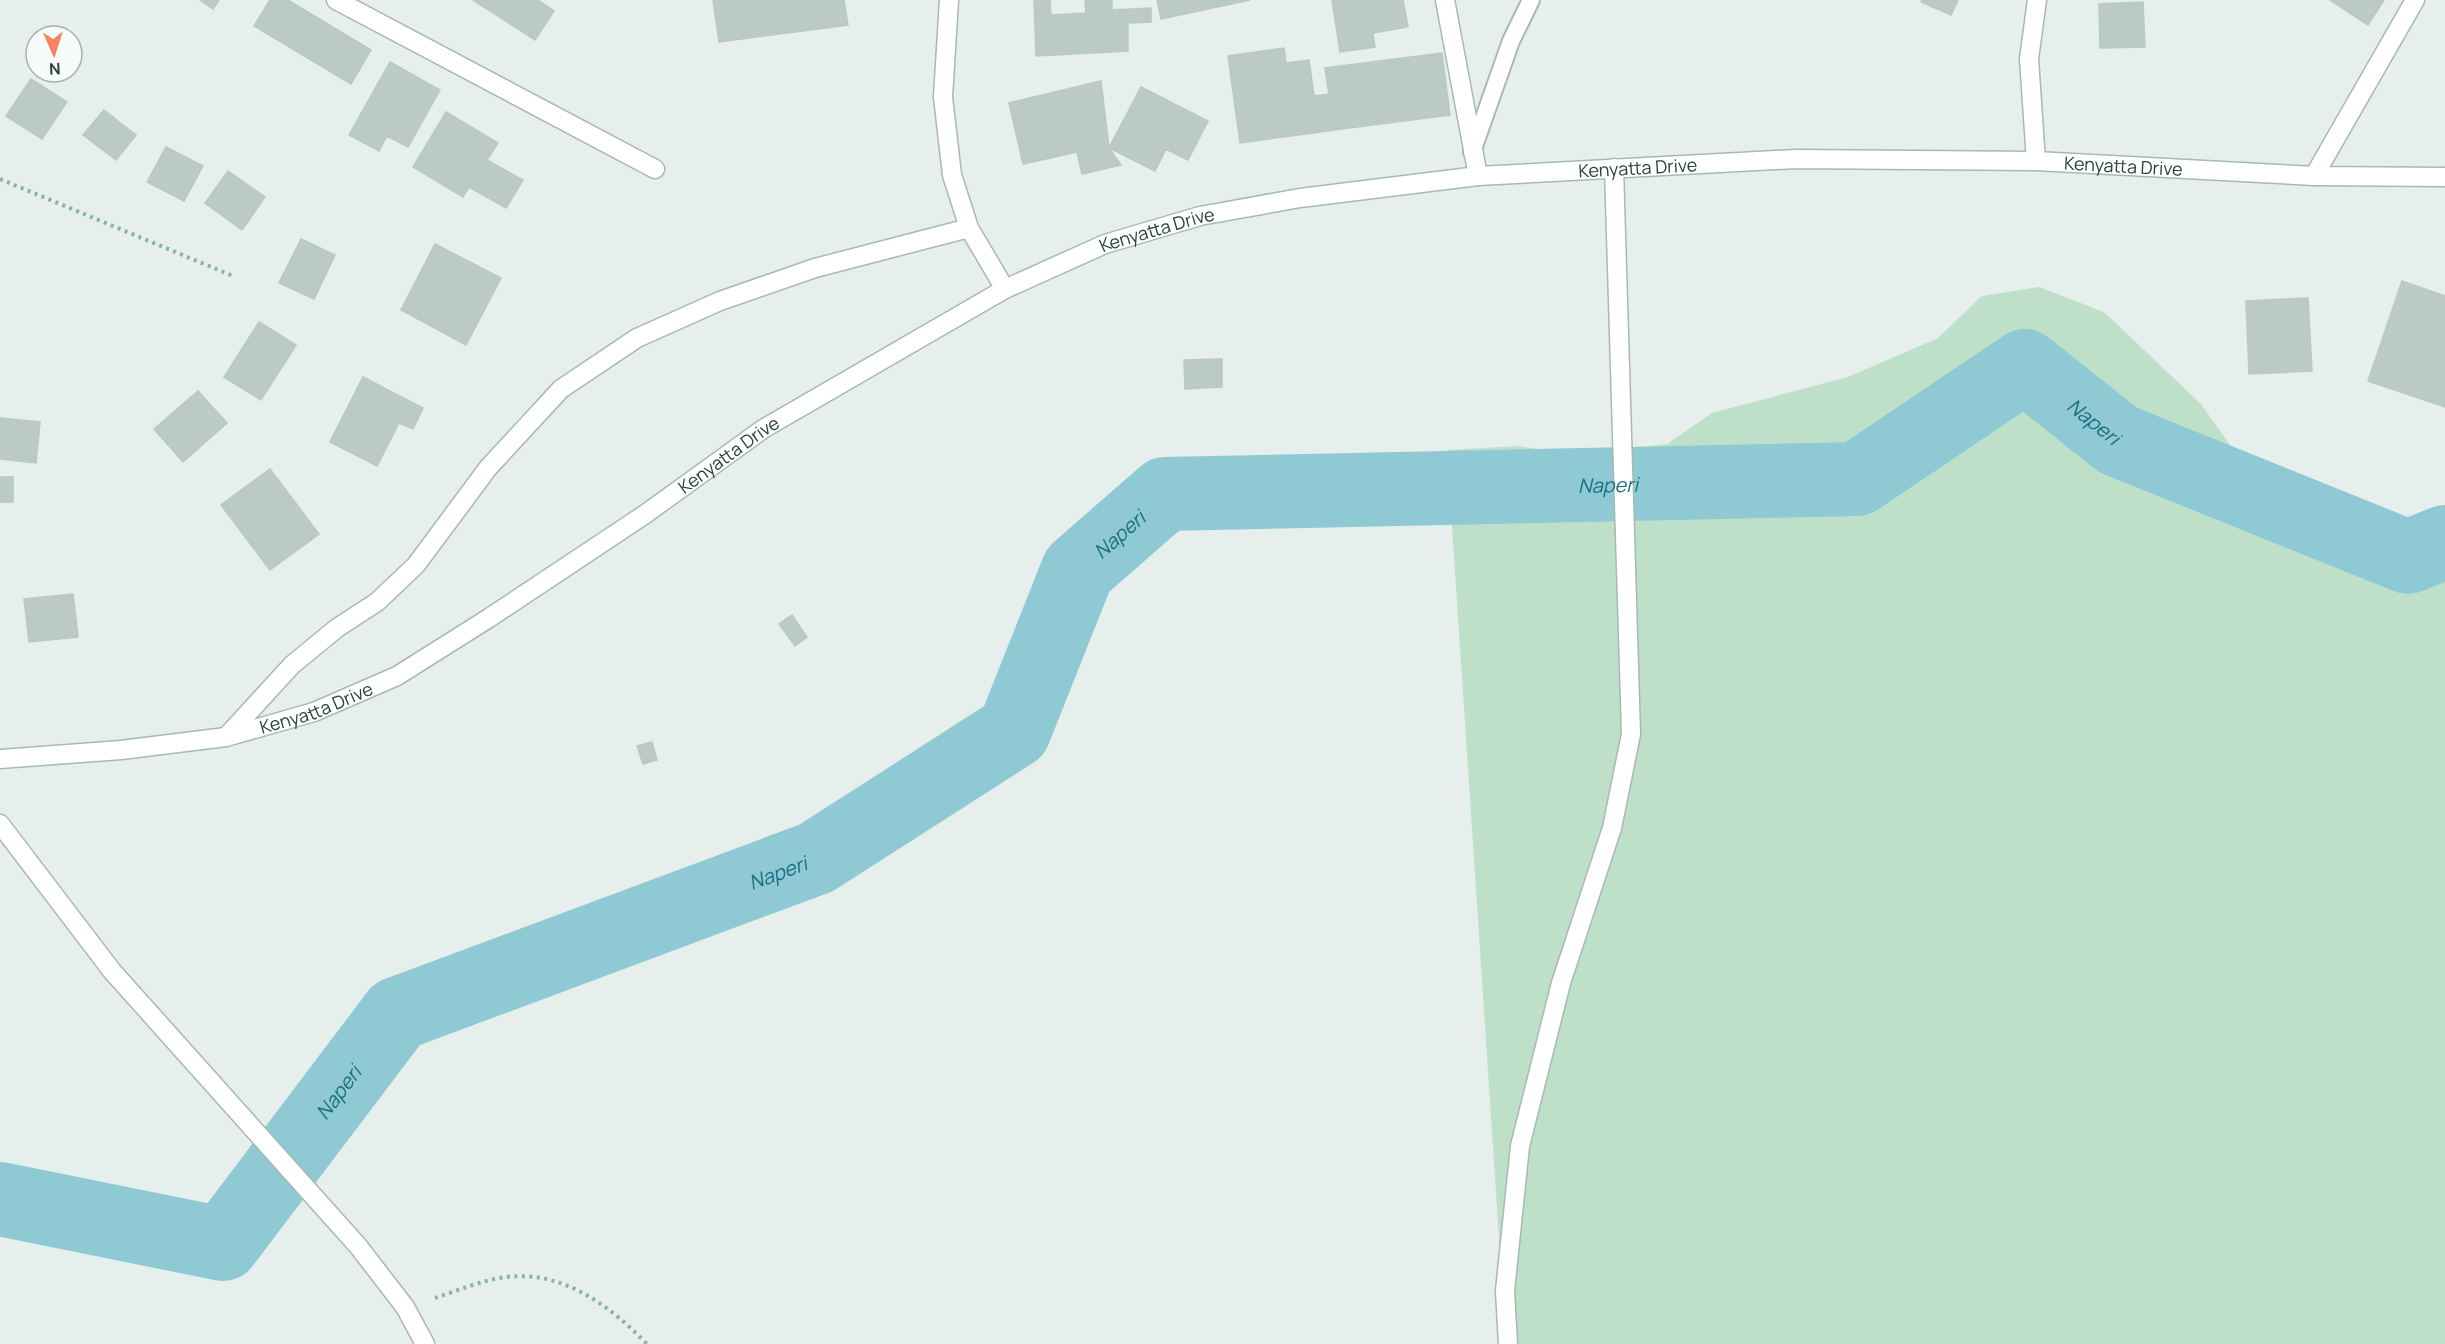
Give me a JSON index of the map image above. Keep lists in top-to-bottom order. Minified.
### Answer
{"streets":{"street":["Kenyatta Drive"]},"water":["Naperi"],"north":"bottom"}
